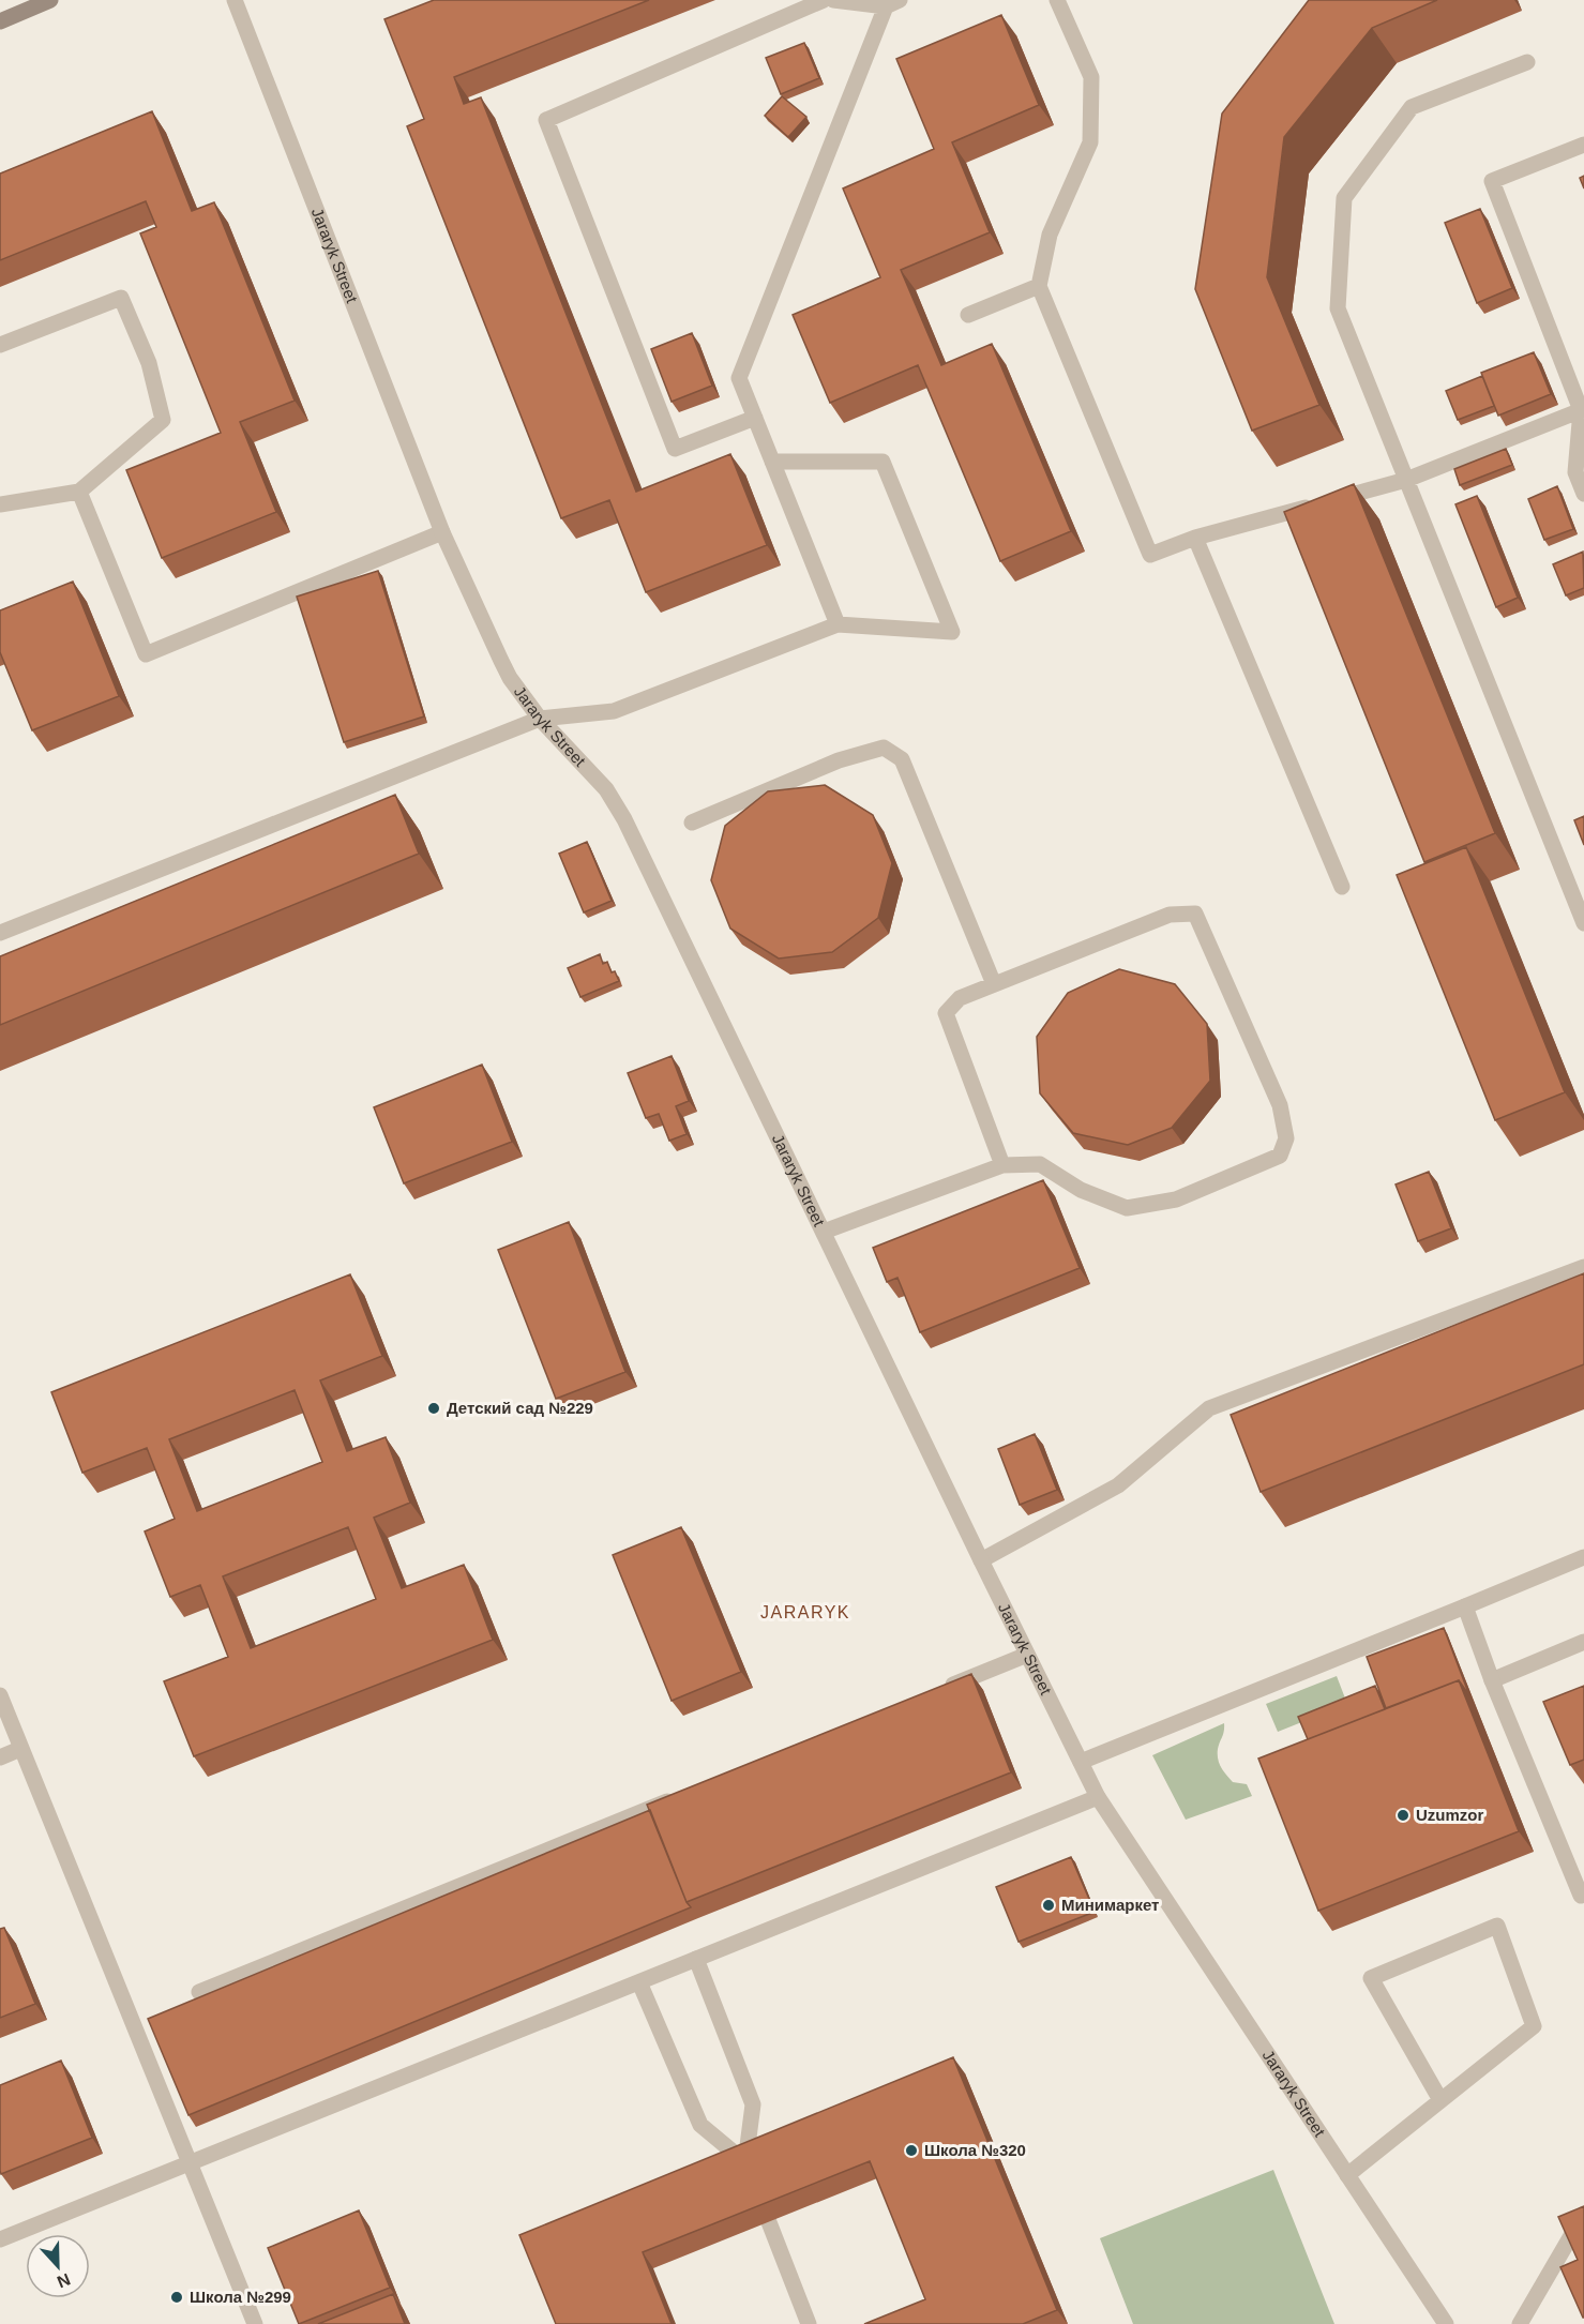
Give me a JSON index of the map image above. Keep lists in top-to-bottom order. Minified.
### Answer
{"streets":{"street":["Jararyk Street"]},"districts":["JARARYK"],"places":["Детский сад №229","Uzumzor","Минимаркет","Школа №320","Школа №299"],"north":"bottom"}
